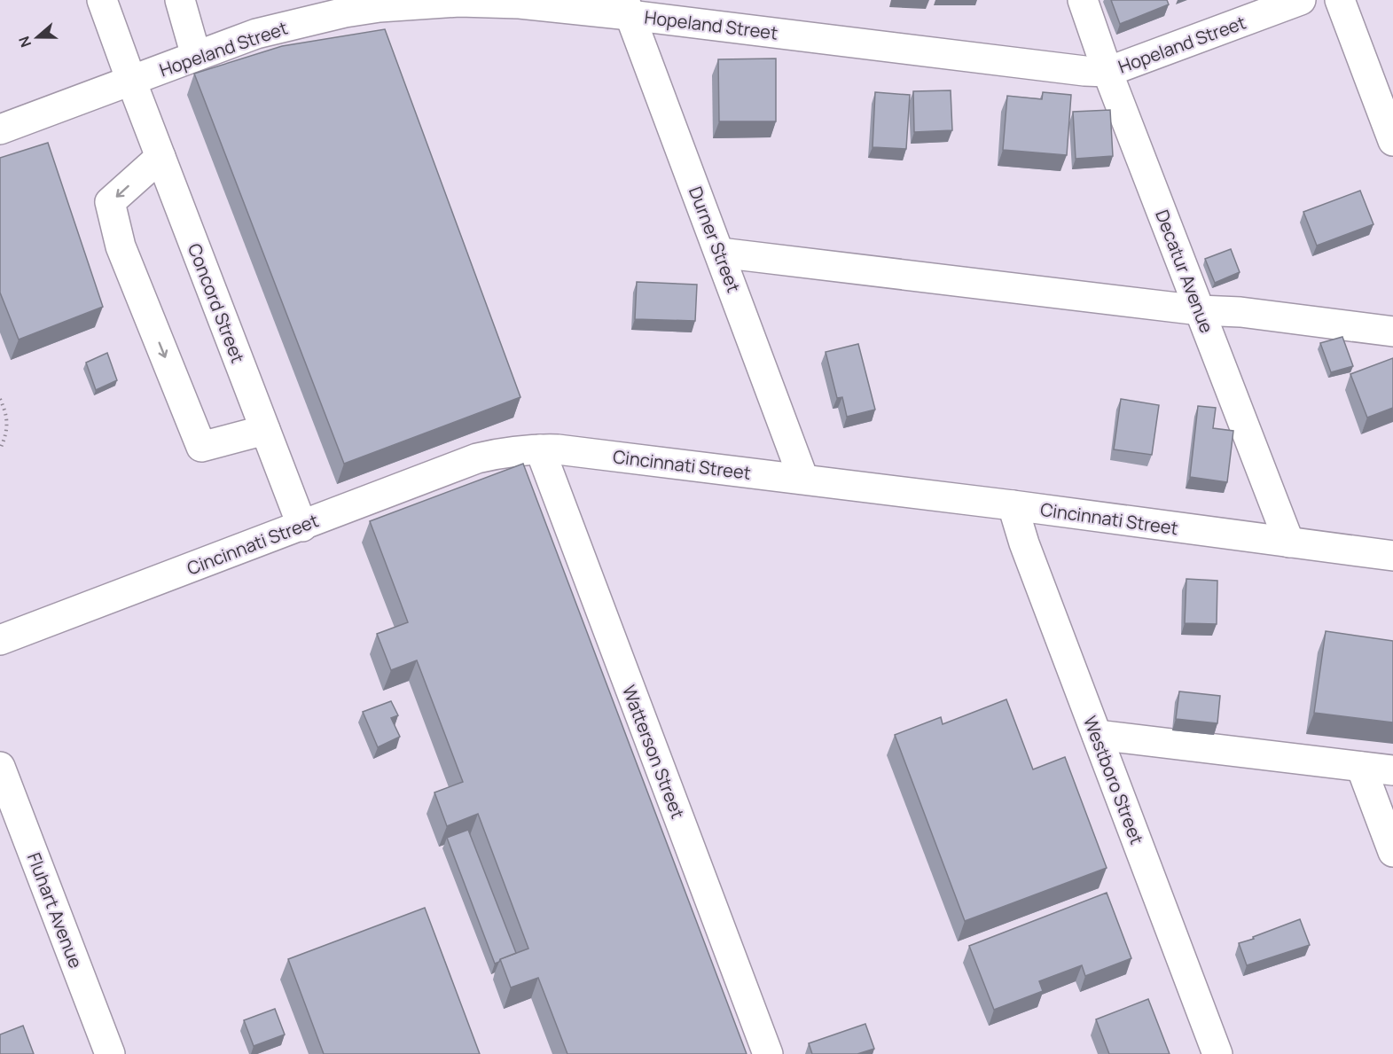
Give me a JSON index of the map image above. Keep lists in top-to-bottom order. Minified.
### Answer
{"streets":{"street":["Hopeland Street","Durner Street","Decatur Avenue","Concord Street","Cincinnati Street","Watterson Street","Westboro Street","Fluhart Avenue"]},"crossings":[["Hopeland Street","Durner Street"],["Hopeland Street","Decatur Avenue"],["Hopeland Street","Concord Street"],["Durner Street","Cincinnati Street"],["Decatur Avenue","Cincinnati Street"],["Concord Street","Cincinnati Street"],["Cincinnati Street","Watterson Street"],["Cincinnati Street","Westboro Street"]],"north":"left"}
